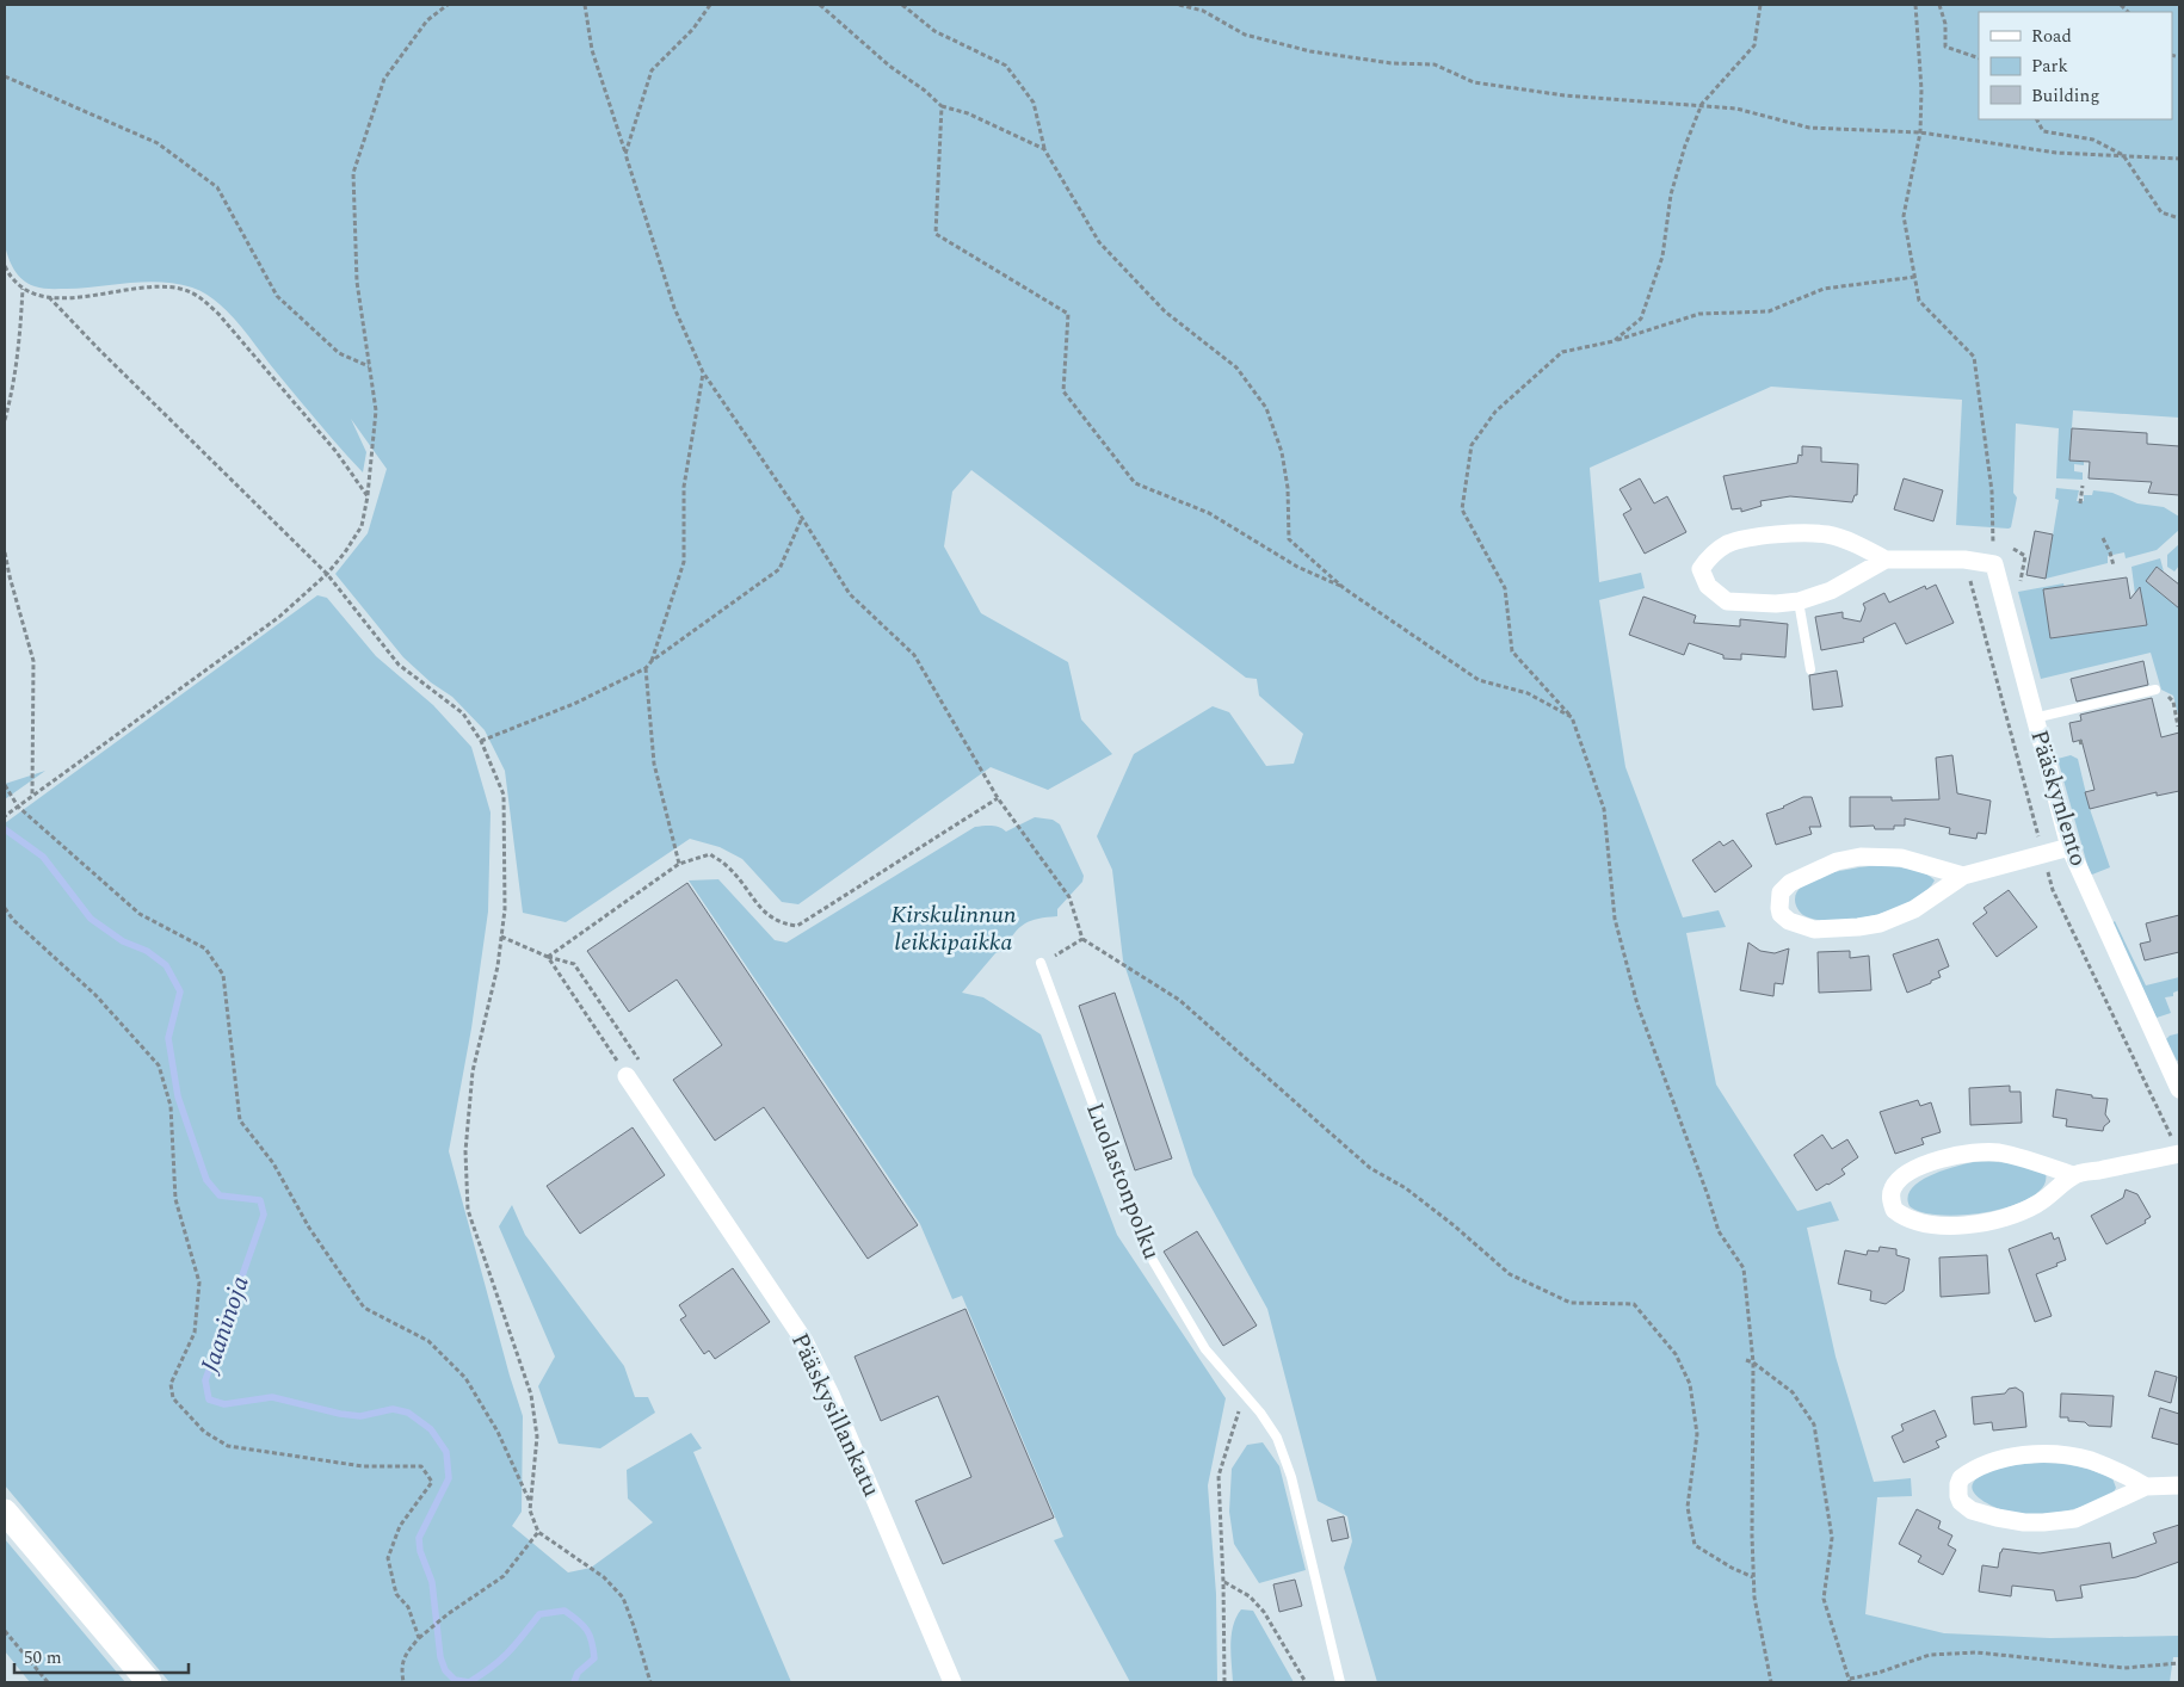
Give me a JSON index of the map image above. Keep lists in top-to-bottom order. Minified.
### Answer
{"streets":{"street":["Pääskynlento","Pääskysillankatu"],"lane":["Luolastonpolku"]},"water":["Jaaninoja"],"parks":["Kirskulinnun leikkipaikka"],"legend":["Road","Park","Building"],"scale_bar":"50 m"}
